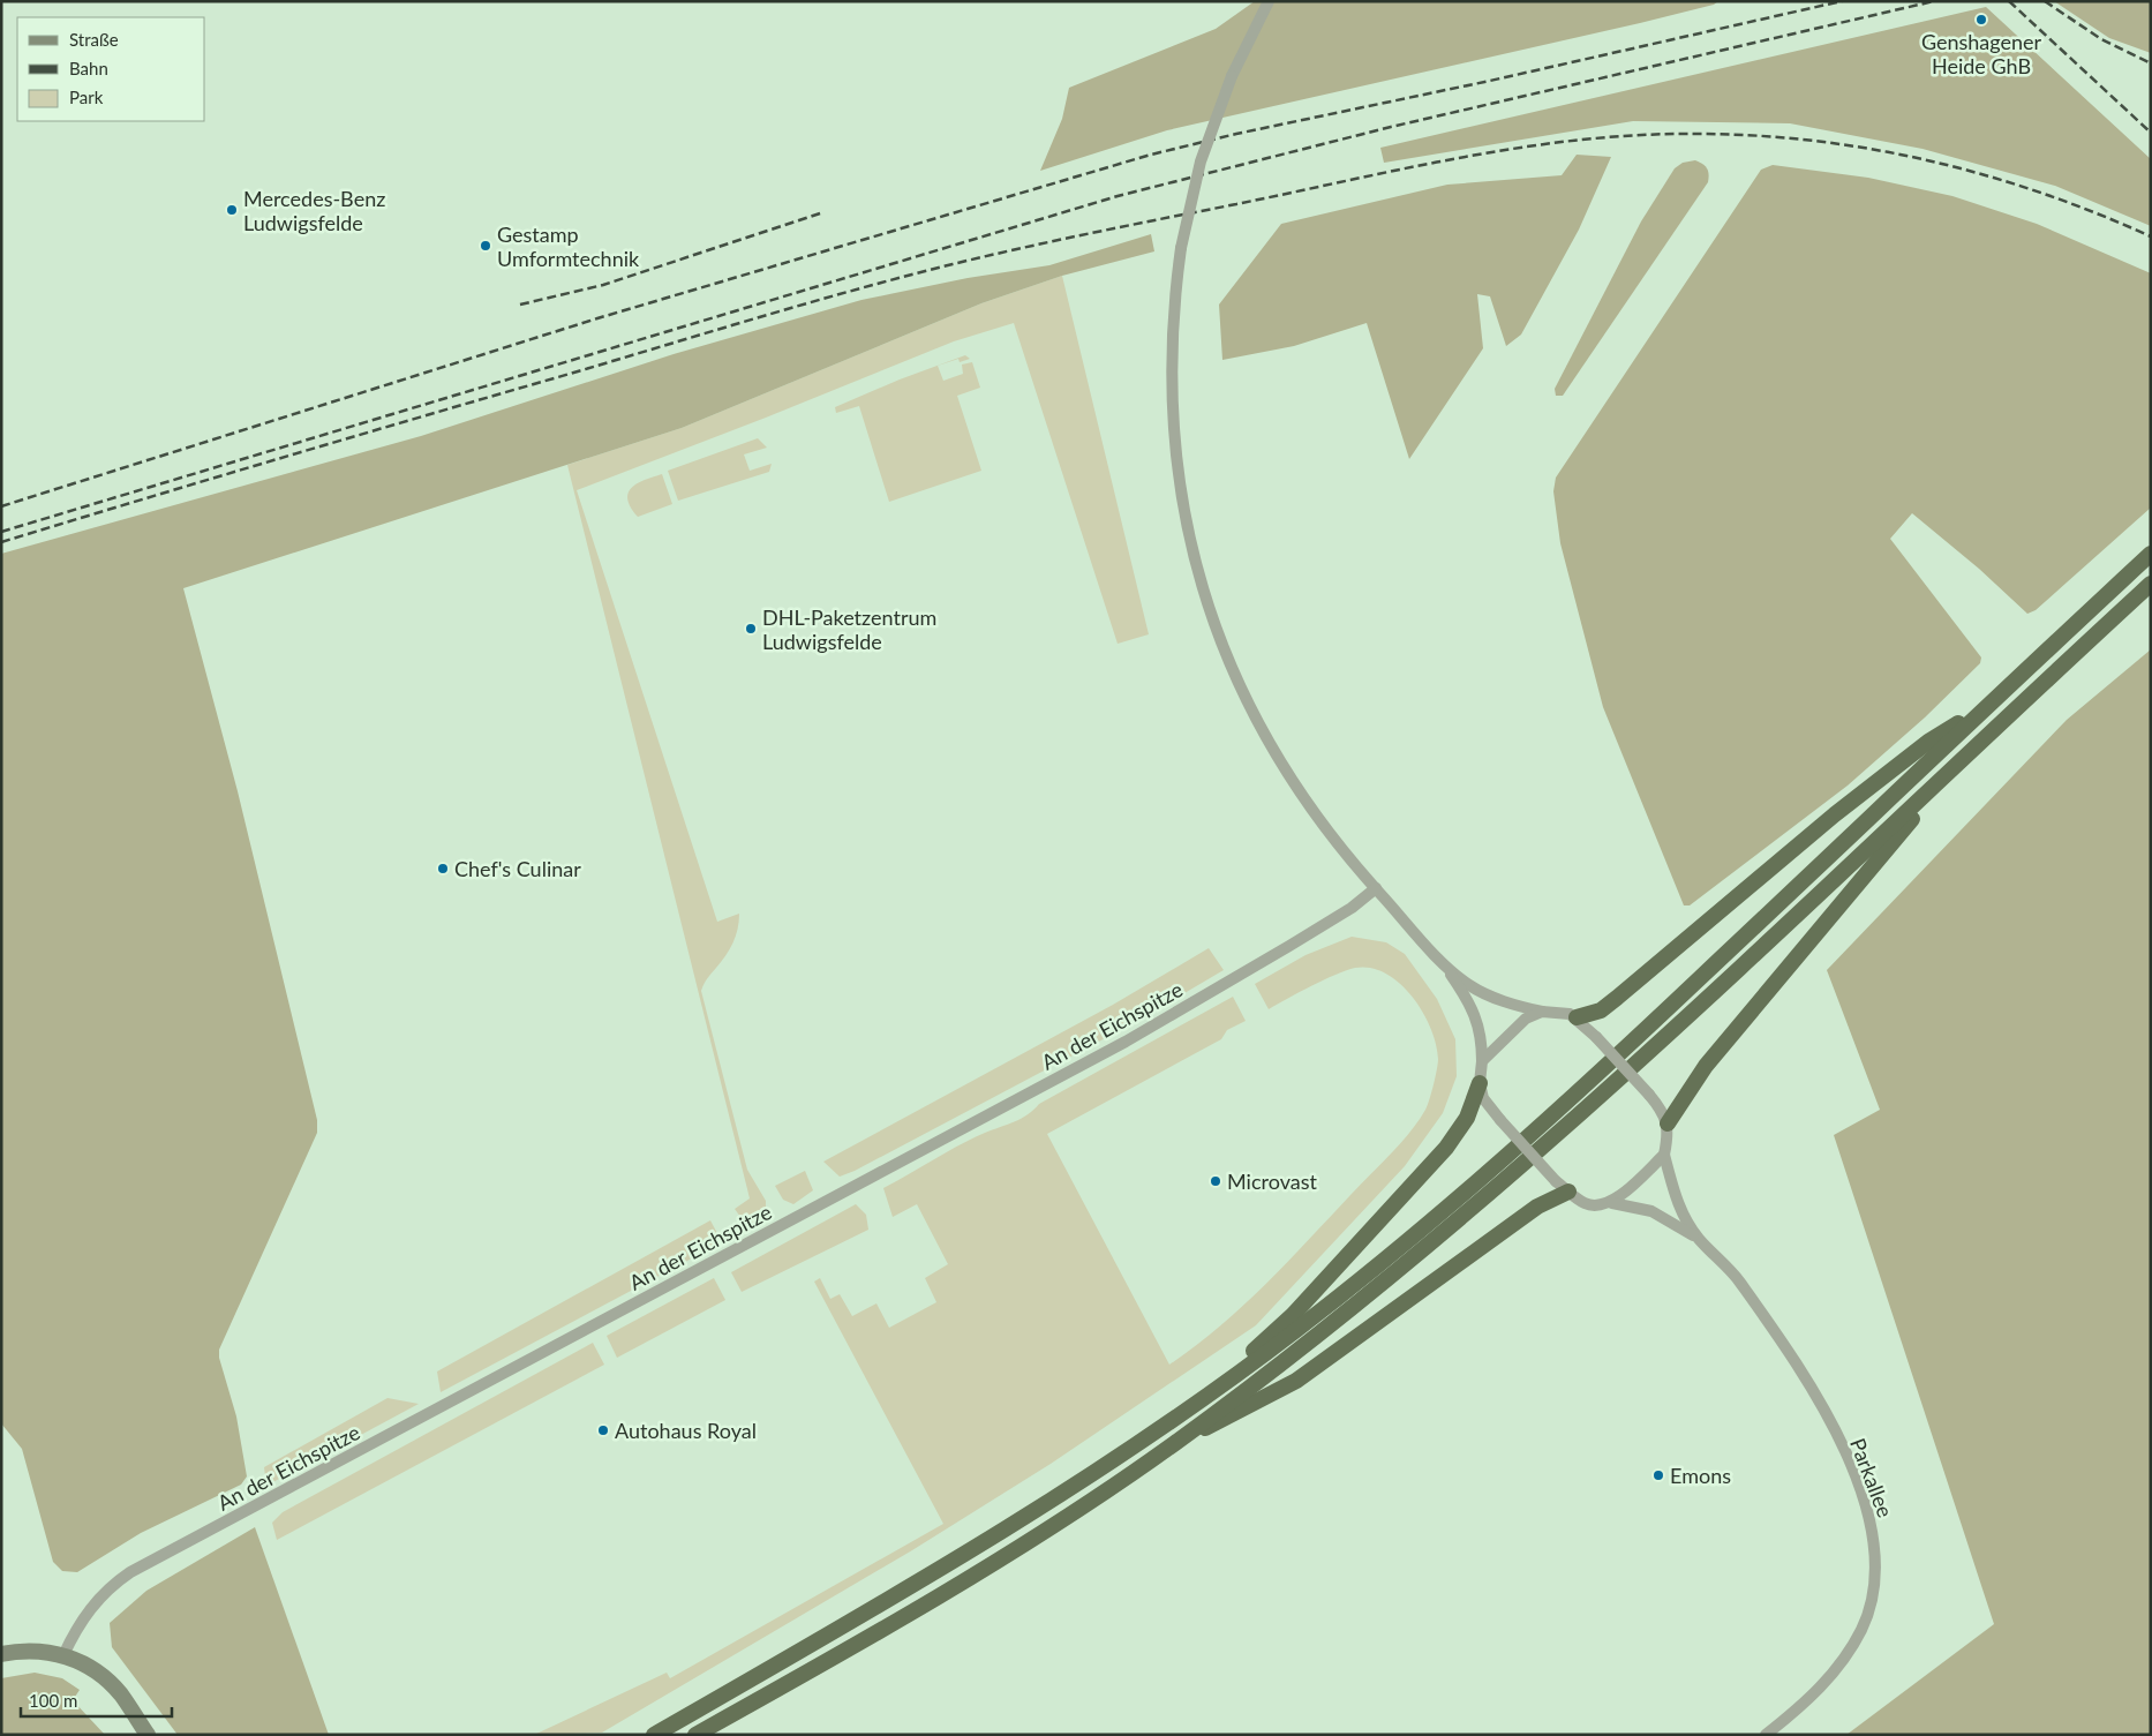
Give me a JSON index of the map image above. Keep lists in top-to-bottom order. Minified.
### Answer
{"streets":{"street":["An der Eichspitze","Parkallee"]},"places":["Genshagener Heide GhB","Mercedes-Benz Ludwigsfelde","Gestamp Umformtechnik","DHL-Paketzentrum Ludwigsfelde","Chef's Culinar","Microvast","Autohaus Royal","Emons"],"legend":["Straße","Bahn","Park"],"scale_bar":"100 m"}
